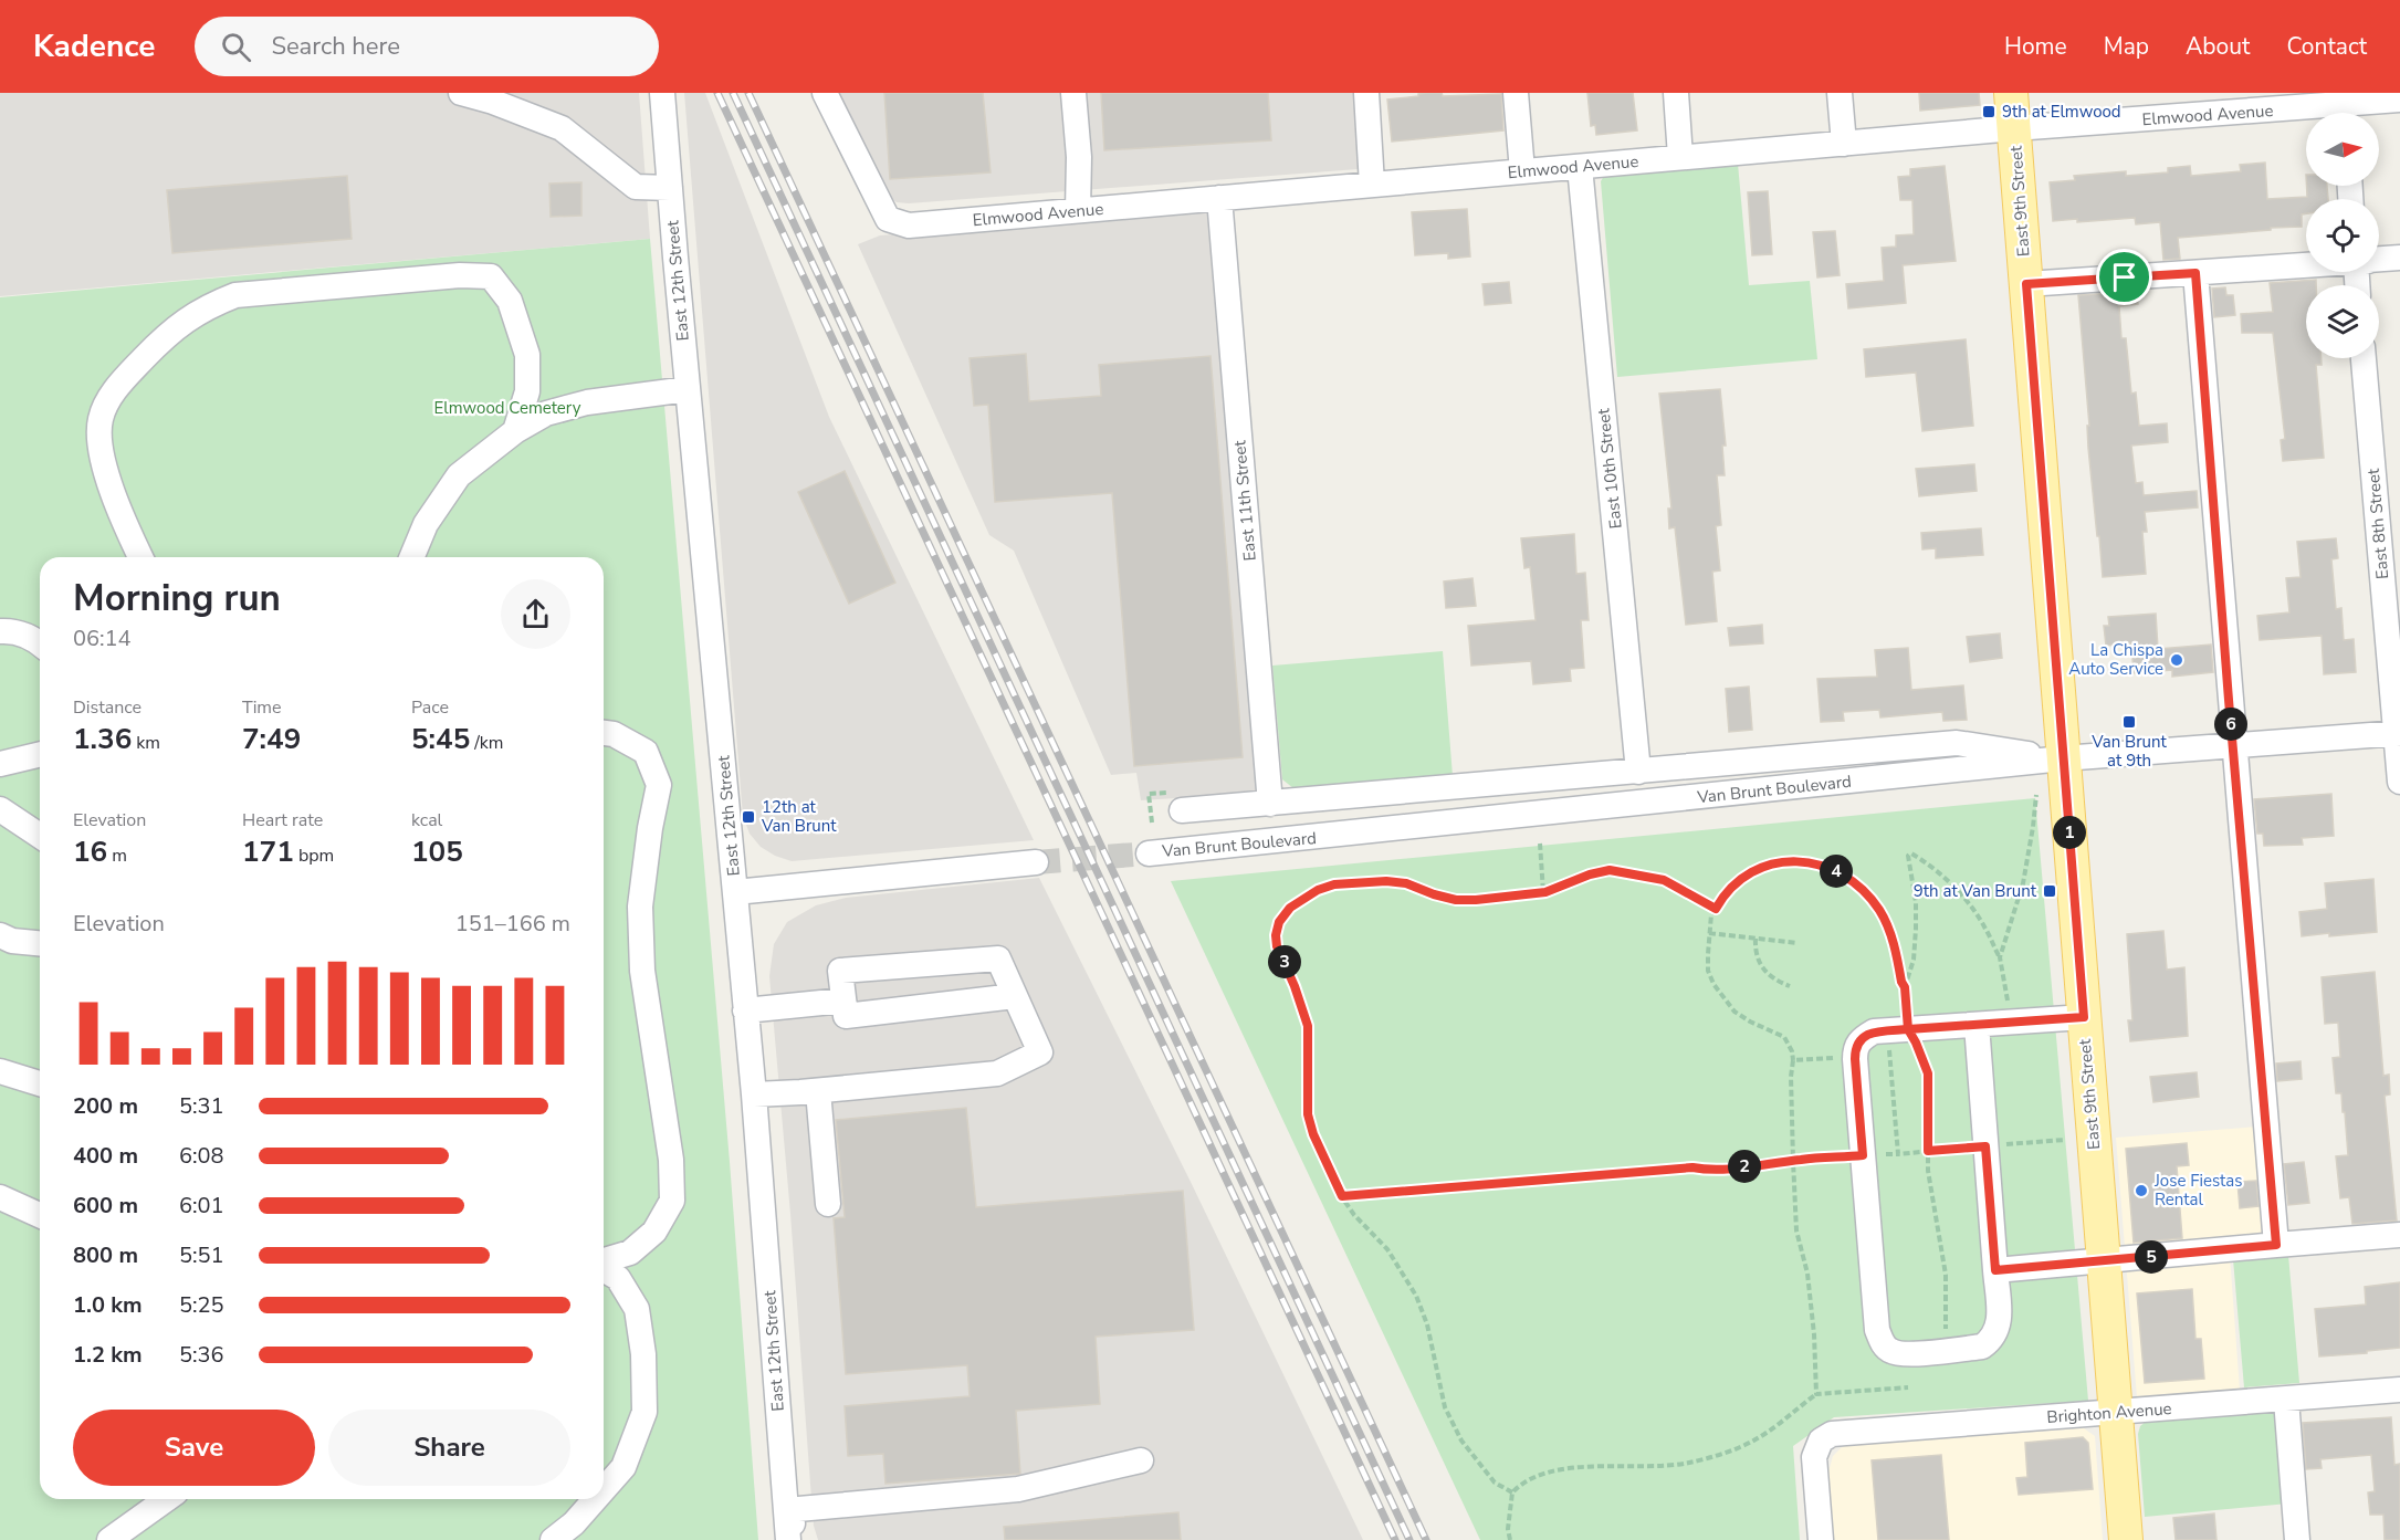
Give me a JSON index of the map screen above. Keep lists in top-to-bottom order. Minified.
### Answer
{"streets":{"main road":["East 9th Street"],"street":["Elmwood Avenue","East 12th Street","East 10th Street","East 11th Street","East 8th Street","Van Brunt Boulevard","Brighton Avenue"]},"crossings":[["Elmwood Avenue","East 9th Street"],["Elmwood Avenue","East 10th Street"],["Elmwood Avenue","East 11th Street"],["East 9th Street","Van Brunt Boulevard"],["East 9th Street","Brighton Avenue"],["East 8th Street","Van Brunt Boulevard"]],"parks":["Elmwood Cemetery"],"places":{"transit":["9th at Elmwood","Van Brunt at 9th","12th at Van Brunt","9th at Van Brunt"],"other":["La Chispa Auto Service","Jose Fiestas Rental"]},"north":"right","page":{"header":"Kadence","search":"Search here","nav":["Home","Map","About","Contact"],"heading":["Morning run","06:14"],"stats":[["Distance","1.36 km"],["Time","7:49"],["Pace","5:45 /km"],["Elevation","16 m"],["Heart rate","171 bpm"],["kcal","105"]],"pins":["6","1","4","3","2","5"],"chart":["Elevation","151–166 m"],"list":[{"name":"200 m","note":"5:31"},{"name":"400 m","note":"6:08"},{"name":"600 m","note":"6:01"},{"name":"800 m","note":"5:51"},{"name":"1.0 km","note":"5:25"},{"name":"1.2 km","note":"5:36"}],"buttons":["Save","Share"]}}
